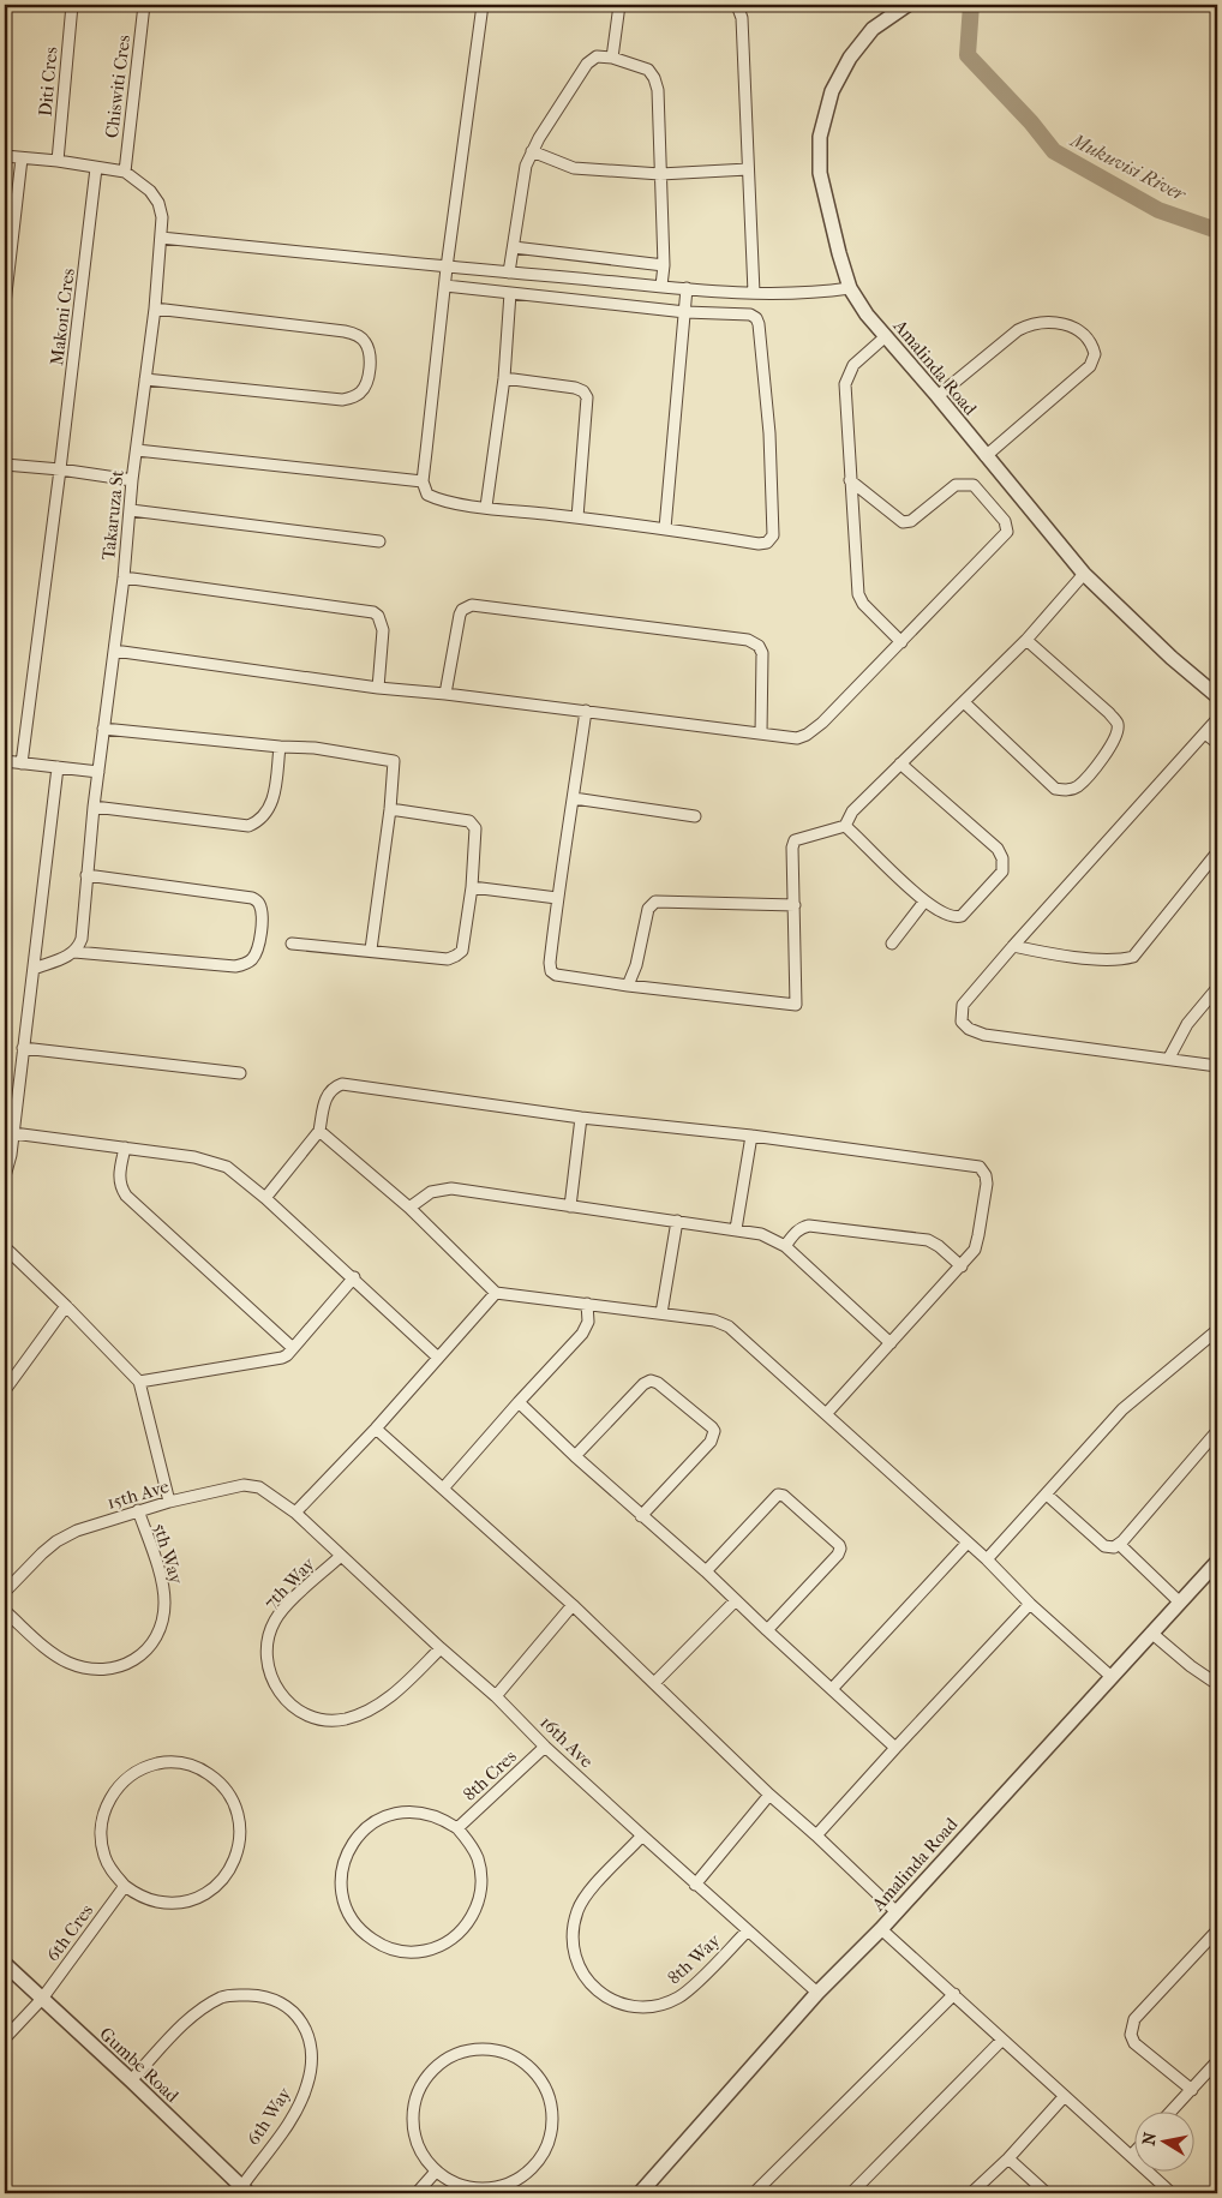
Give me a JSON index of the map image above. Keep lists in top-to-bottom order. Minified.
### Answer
{"streets":{"street":["Diti Cres","Chiswiti Cres","Makoni Cres","Amalinda Road","Takaruza St","15th Ave","5th Way","7th Way","16th Ave","8th Cres","6th Cres","8th Way","Gumbe Road","6th Way"]},"crossings":[["Chiswiti Cres","Takaruza St"],["Amalinda Road","16th Ave"],["15th Ave","5th Way"],["15th Ave","16th Ave"],["7th Way","16th Ave"],["16th Ave","8th Cres"],["16th Ave","8th Way"],["6th Cres","Gumbe Road"],["Gumbe Road","6th Way"]],"water":["Mukuvisi River"],"north":"left"}
